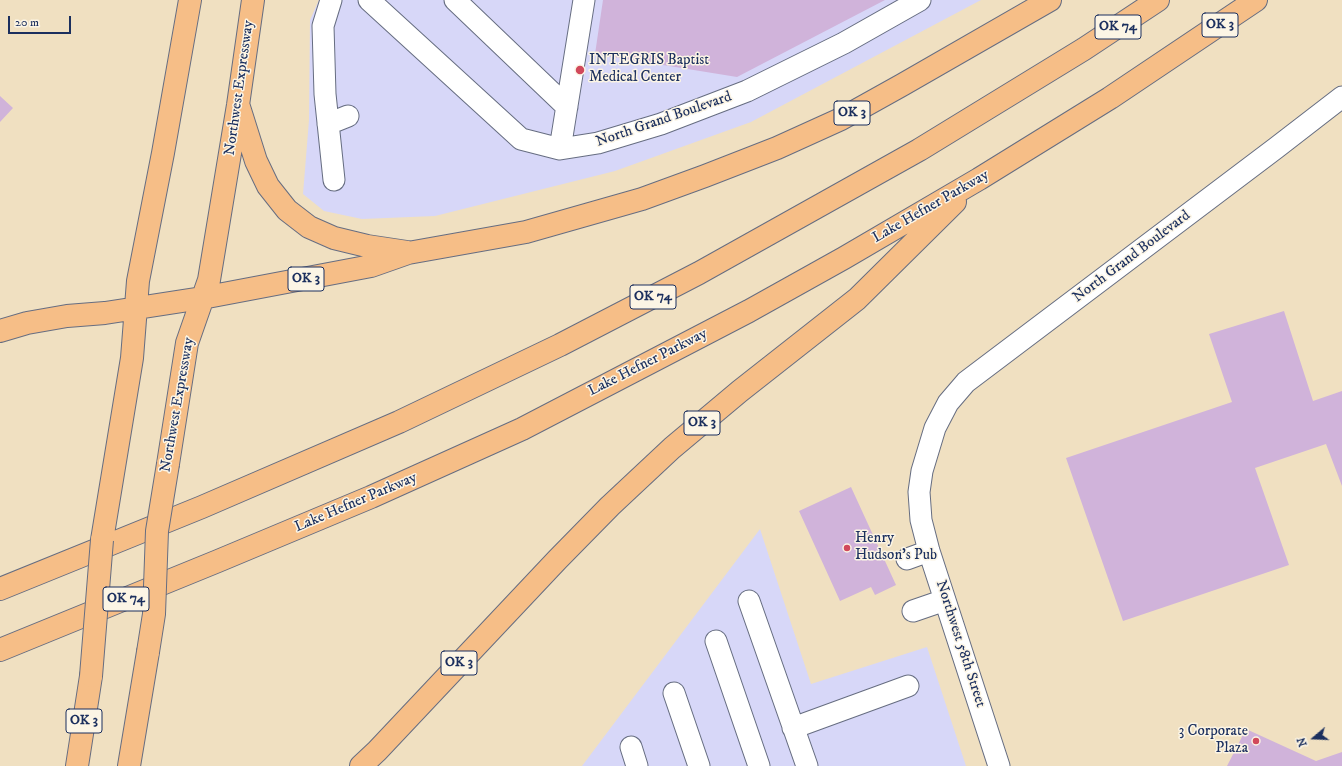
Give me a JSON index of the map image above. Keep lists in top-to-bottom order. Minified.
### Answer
{"streets":{"highway":["OK 3","OK 74","Northwest Expressway","Lake Hefner Parkway"],"street":["North Grand Boulevard","Northwest 58th Street"]},"crossings":[["OK 3","Northwest Expressway"],["OK 3","Lake Hefner Parkway"],["North Grand Boulevard","Northwest 58th Street"]],"places":["INTEGRIS Baptist Medical Center","Henry Hudson's Pub","3 Corporate Plaza"],"scale_bar":"20 m","north":"left"}
